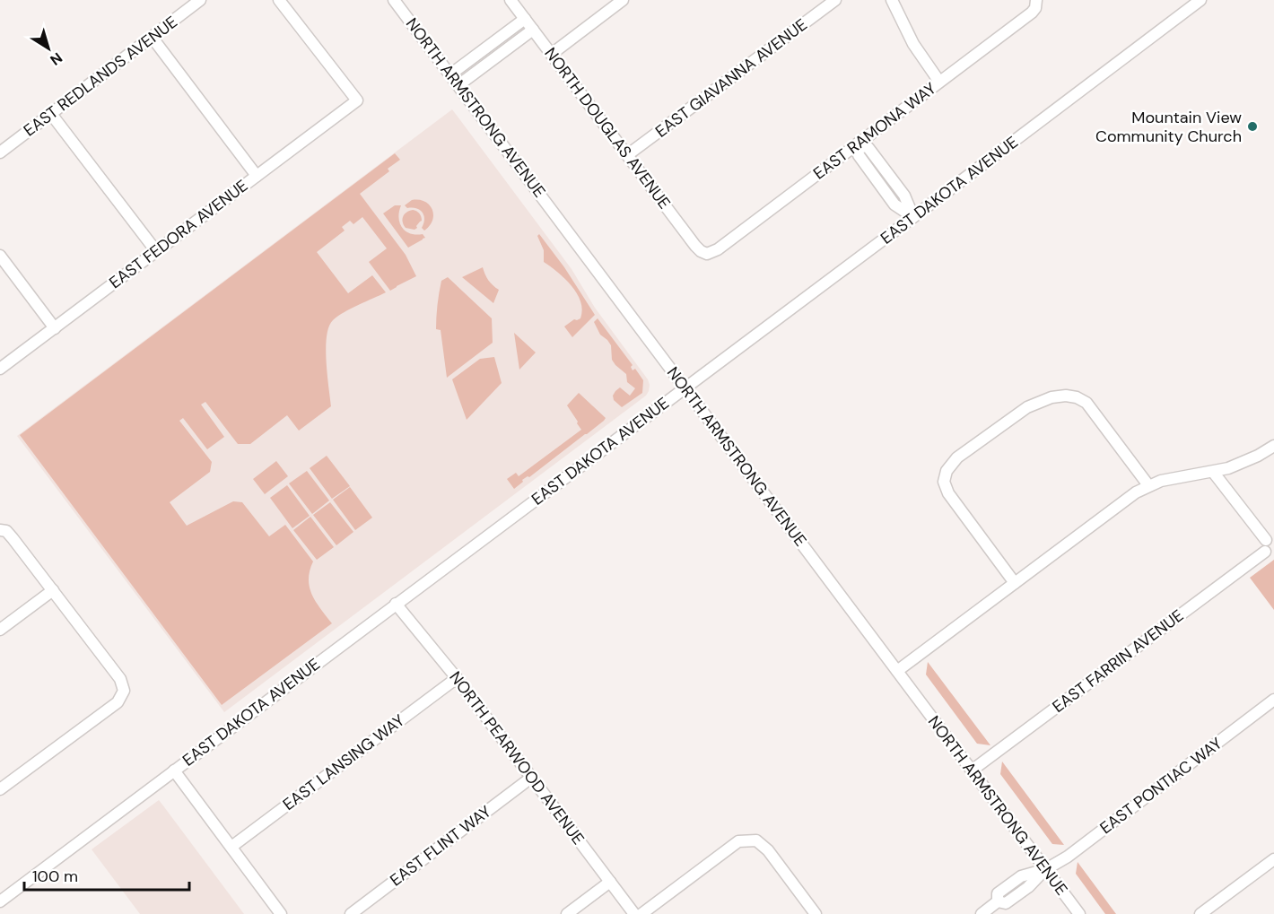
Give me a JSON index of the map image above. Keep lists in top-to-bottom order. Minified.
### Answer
{"streets":{"street":["EAST REDLANDS AVENUE","EAST GIAVANNA AVENUE","NORTH ARMSTRONG AVENUE","NORTH DOUGLAS AVENUE","EAST RAMONA WAY","EAST DAKOTA AVENUE","EAST FEDORA AVENUE","EAST FARRIN AVENUE","NORTH PEARWOOD AVENUE","EAST LANSING WAY","EAST PONTIAC WAY","EAST FLINT WAY"]},"crossings":[["EAST GIAVANNA AVENUE","NORTH DOUGLAS AVENUE"],["NORTH ARMSTRONG AVENUE","EAST DAKOTA AVENUE"],["NORTH ARMSTRONG AVENUE","EAST FARRIN AVENUE"],["NORTH ARMSTRONG AVENUE","EAST PONTIAC WAY"],["NORTH DOUGLAS AVENUE","EAST RAMONA WAY"],["EAST DAKOTA AVENUE","NORTH PEARWOOD AVENUE"],["NORTH PEARWOOD AVENUE","EAST LANSING WAY"],["NORTH PEARWOOD AVENUE","EAST FLINT WAY"]],"places":["Mountain View Community Church"],"scale_bar":"100 m","north":"bottom right"}
